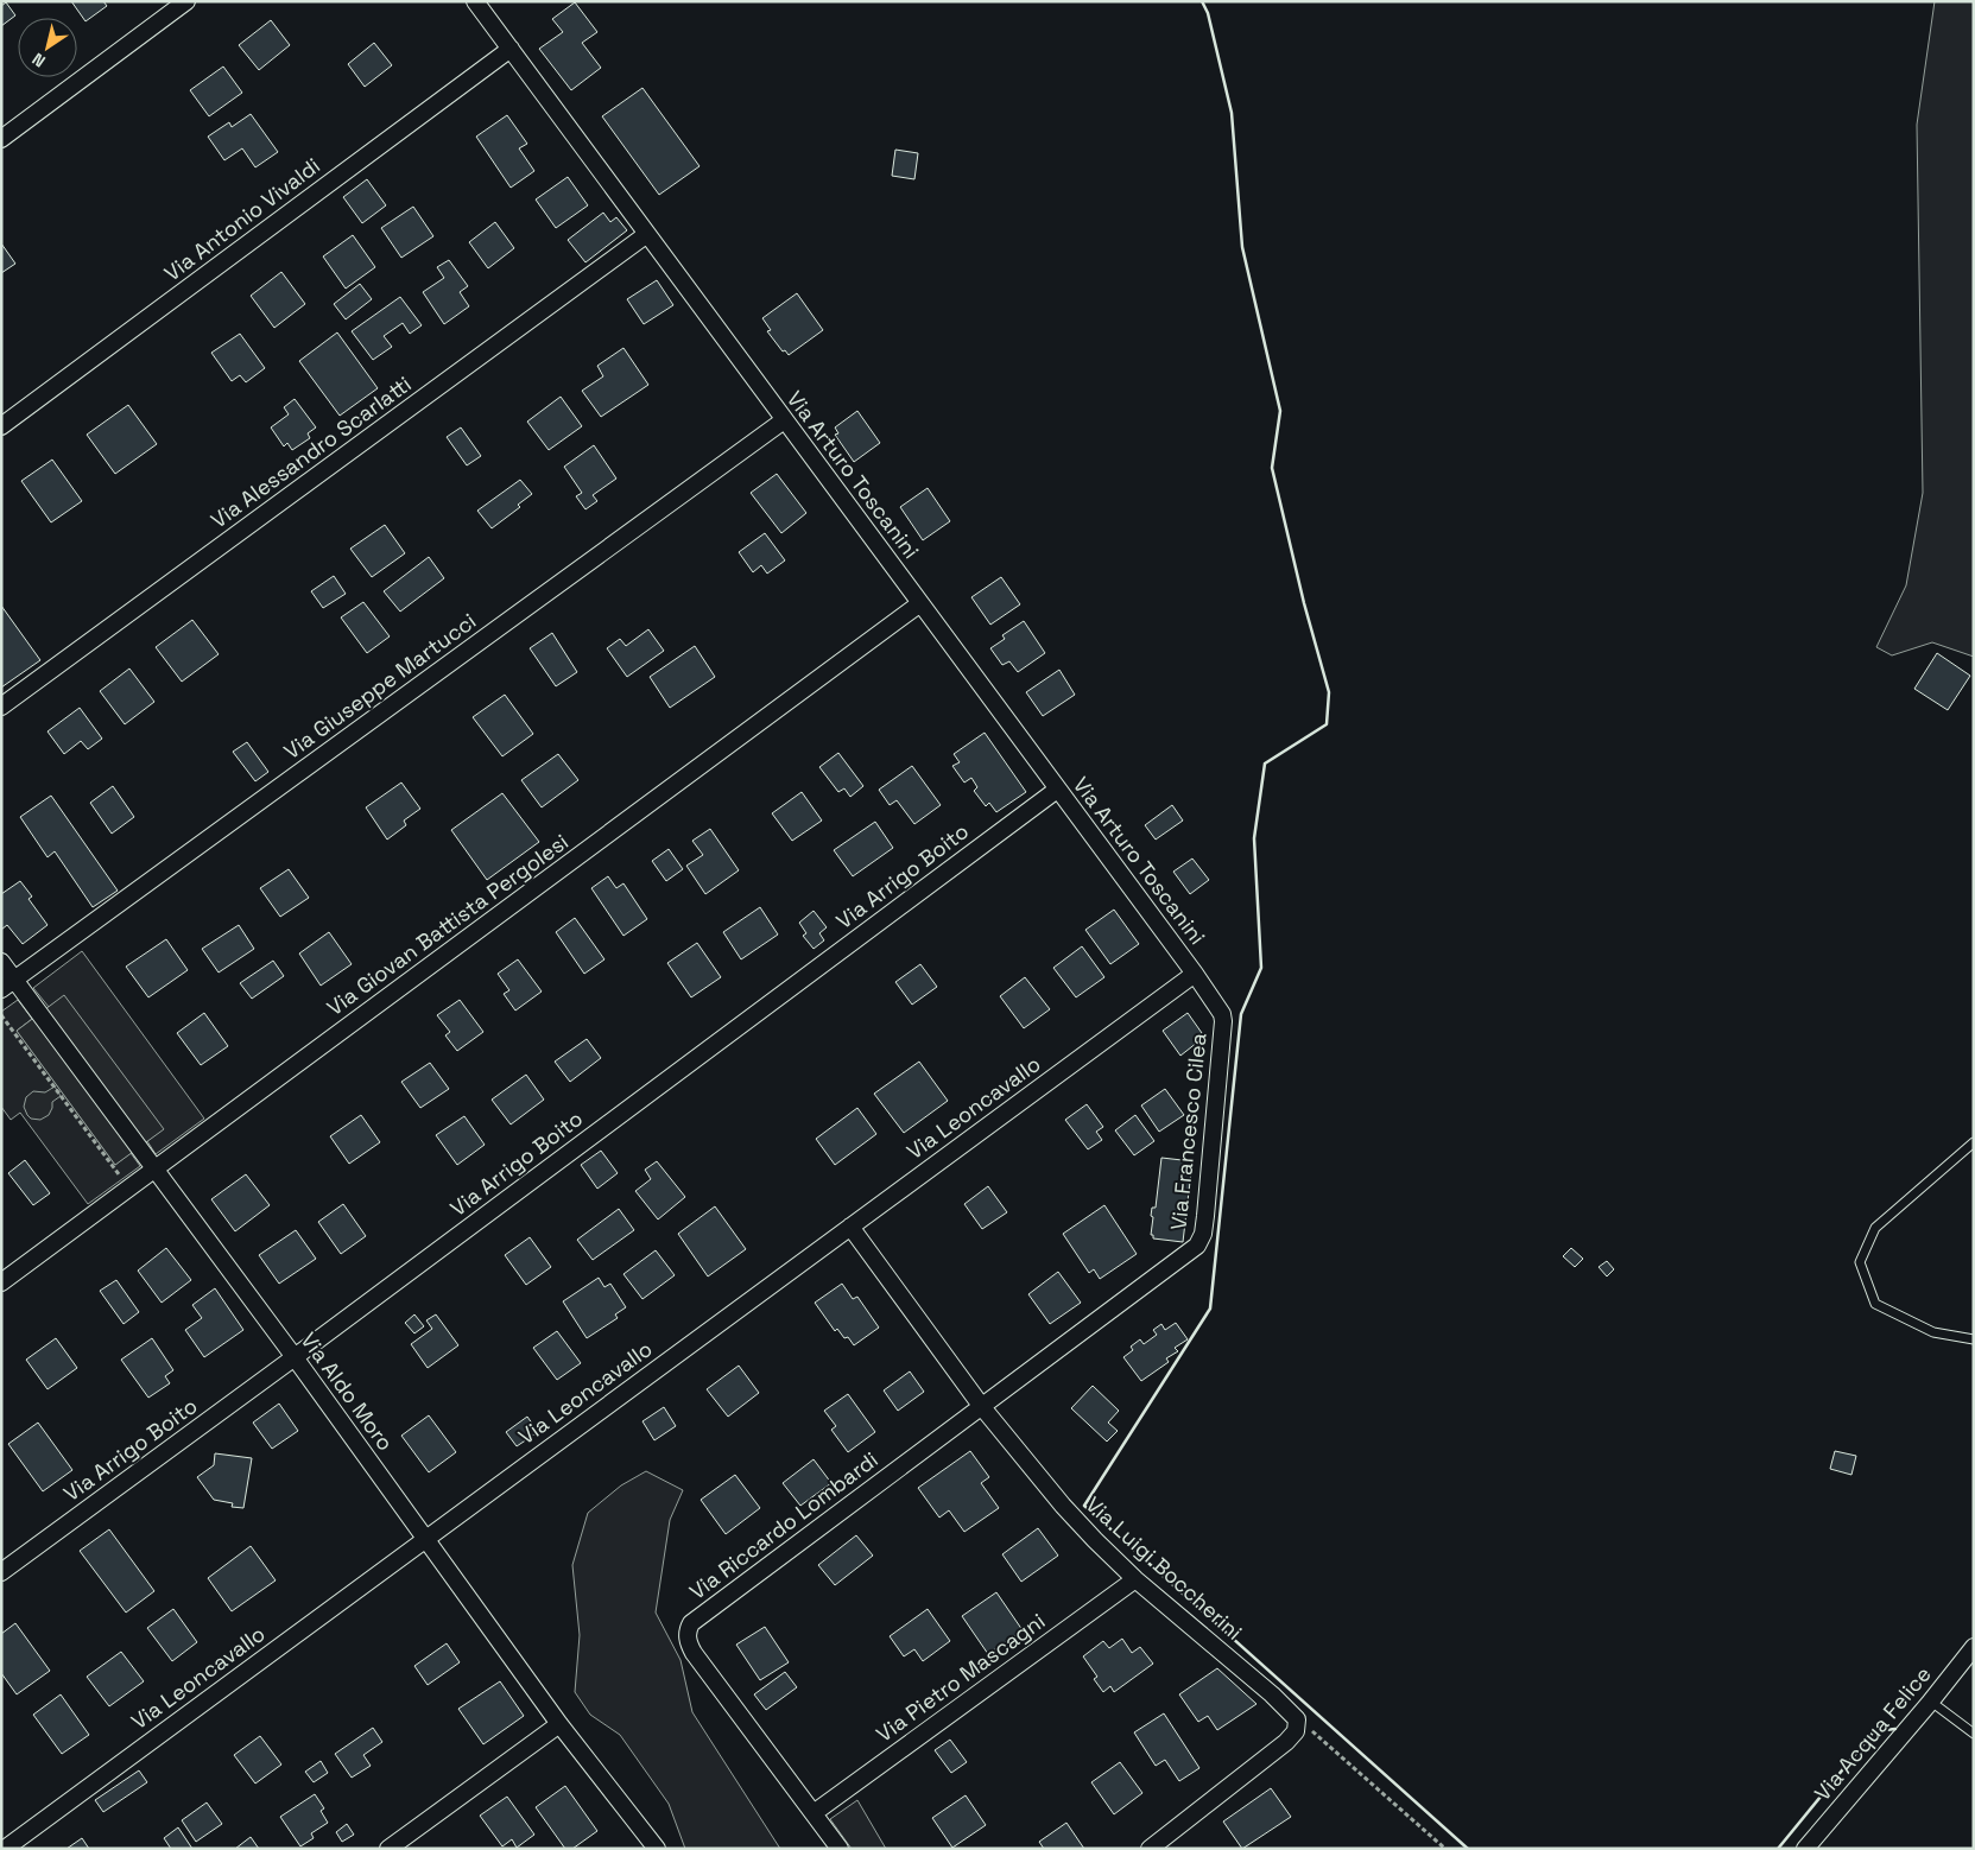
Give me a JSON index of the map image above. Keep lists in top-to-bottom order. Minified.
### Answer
{"streets":{"street":["Via Antonio Vivaldi","Via Alessandro Scarlatti","Via Arturo Toscanini","Via Giuseppe Martucci","Via Arrigo Boito","Via Giovan Battista Pergolesi","Via Leoncavallo","Via Francesco Cilea","Via Aldo Moro","Via Riccardo Lombardi","Via Luigi Boccherini","Via Pietro Mascagni","Via Acqua Felice"]},"crossings":[["Via Antonio Vivaldi","Via Arturo Toscanini"],["Via Alessandro Scarlatti","Via Arturo Toscanini"],["Via Arturo Toscanini","Via Giuseppe Martucci"],["Via Arturo Toscanini","Via Arrigo Boito"],["Via Arturo Toscanini","Via Giovan Battista Pergolesi"],["Via Arturo Toscanini","Via Leoncavallo"],["Via Arturo Toscanini","Via Francesco Cilea"],["Via Giuseppe Martucci","Via Aldo Moro"],["Via Arrigo Boito","Via Aldo Moro"],["Via Giovan Battista Pergolesi","Via Aldo Moro"],["Via Leoncavallo","Via Francesco Cilea"],["Via Leoncavallo","Via Aldo Moro"],["Via Leoncavallo","Via Luigi Boccherini"],["Via Francesco Cilea","Via Riccardo Lombardi"],["Via Francesco Cilea","Via Luigi Boccherini"],["Via Riccardo Lombardi","Via Luigi Boccherini"],["Via Riccardo Lombardi","Via Pietro Mascagni"],["Via Luigi Boccherini","Via Pietro Mascagni"]],"north":"bottom left"}
